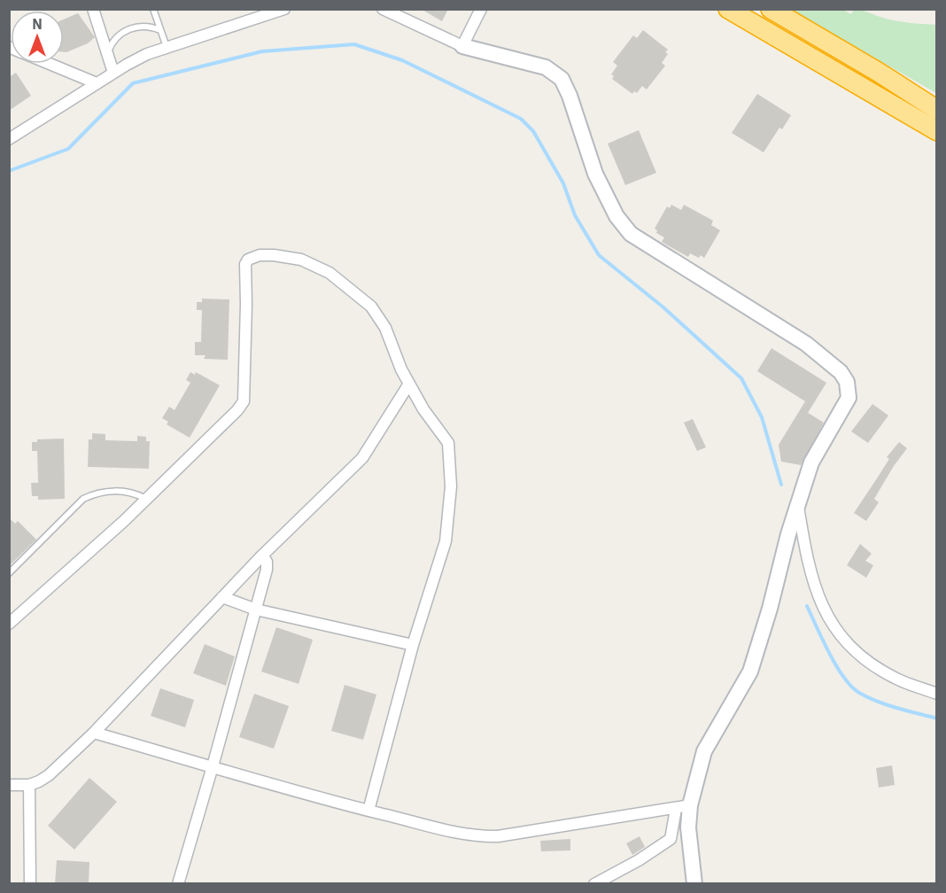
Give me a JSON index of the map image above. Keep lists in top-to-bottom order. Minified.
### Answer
{"north":"top"}
